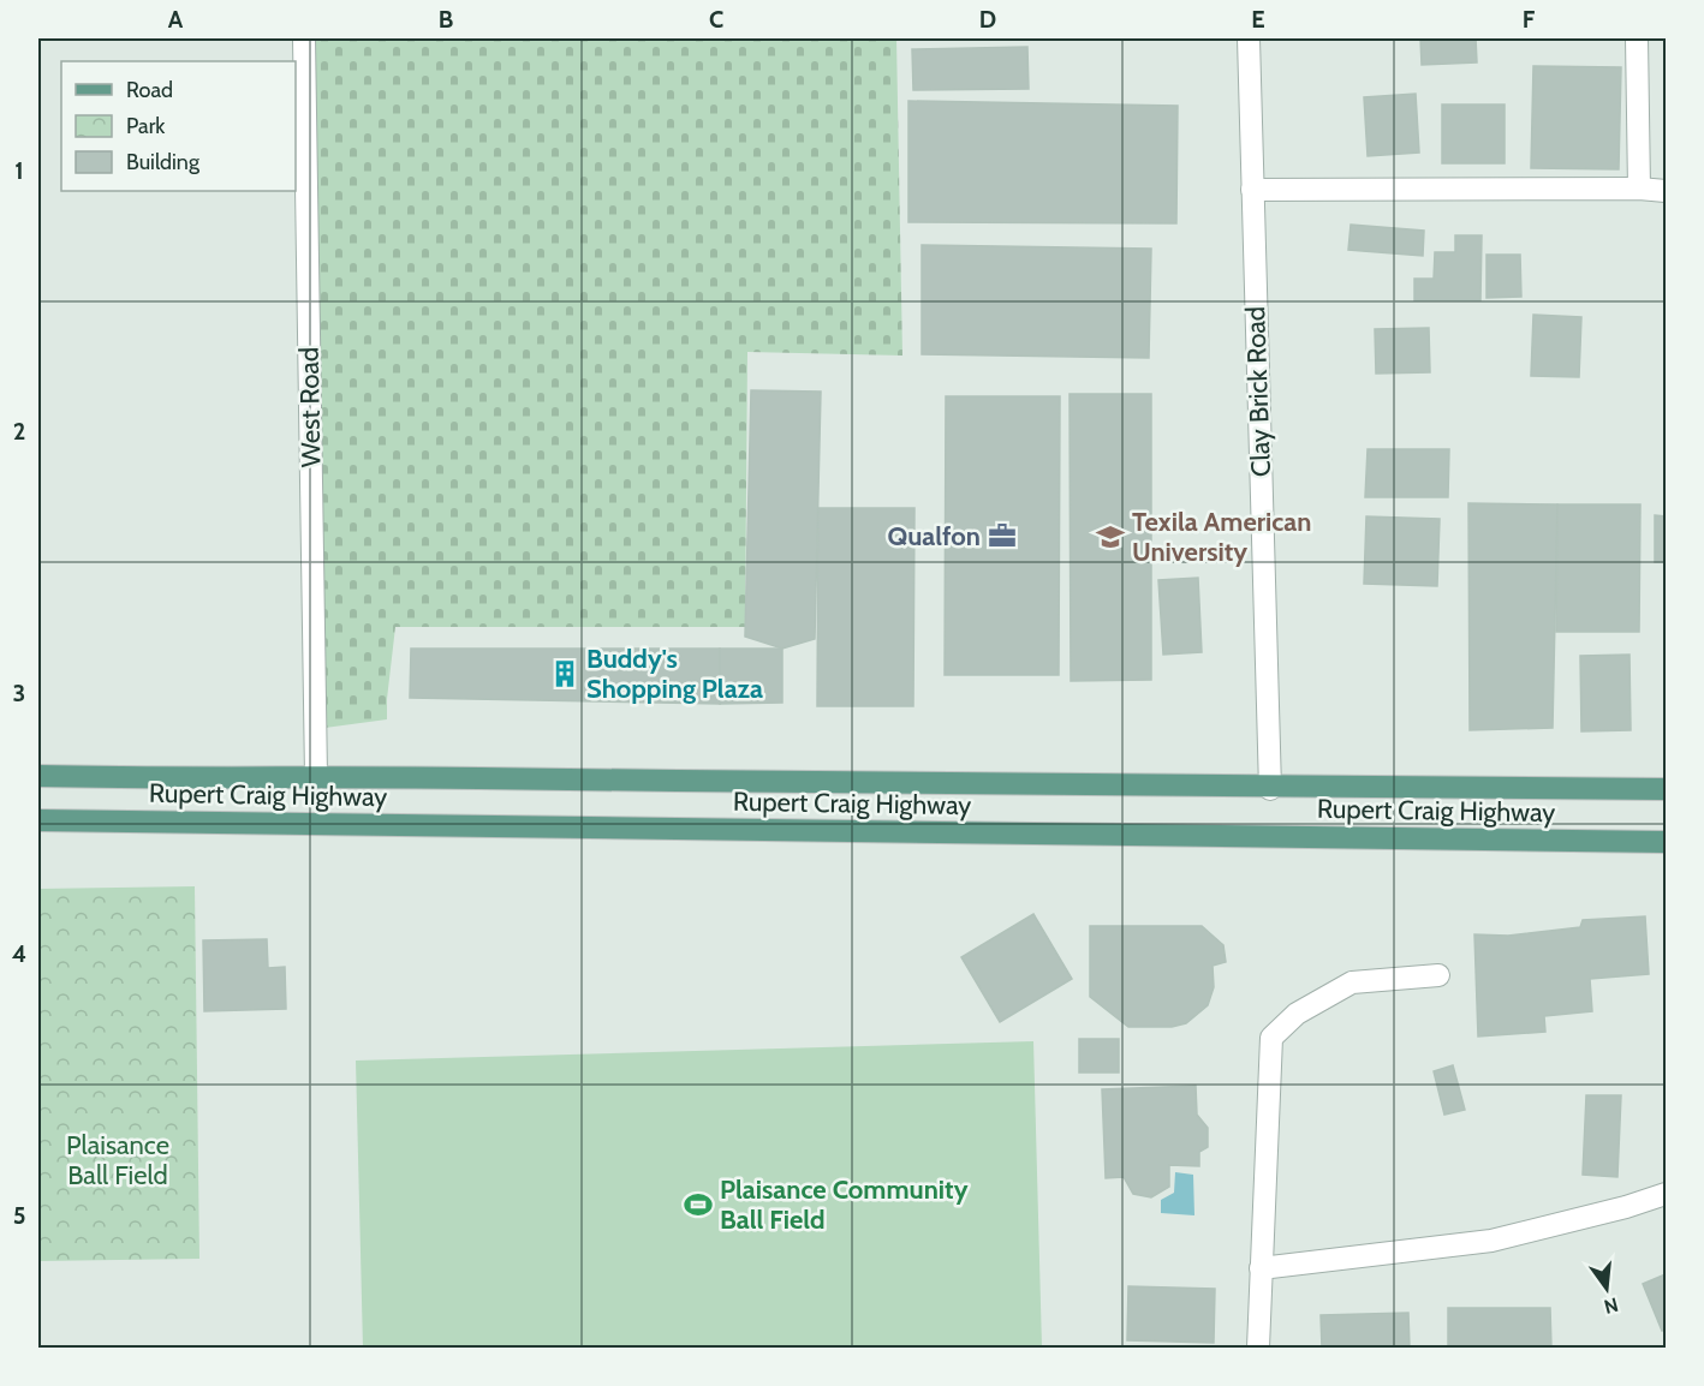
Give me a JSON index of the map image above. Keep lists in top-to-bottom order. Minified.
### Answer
{"streets":{"main road":["Rupert Craig Highway"],"street":["Clay Brick Road","West Road"]},"crossings":[["Clay Brick Road","Rupert Craig Highway"],["West Road","Rupert Craig Highway"]],"parks":["Plaisance Ball Field"],"places":{"office":["Qualfon"],"school or university":["Texila American University"],"building":["Buddy's Shopping Plaza"],"sports":["Plaisance Community Ball Field"]},"legend":["Road","Park","Building"],"north":"bottom","grid":{"columns":["A","B","C","D","E","F"],"rows":["1","2","3","4","5"]}}
